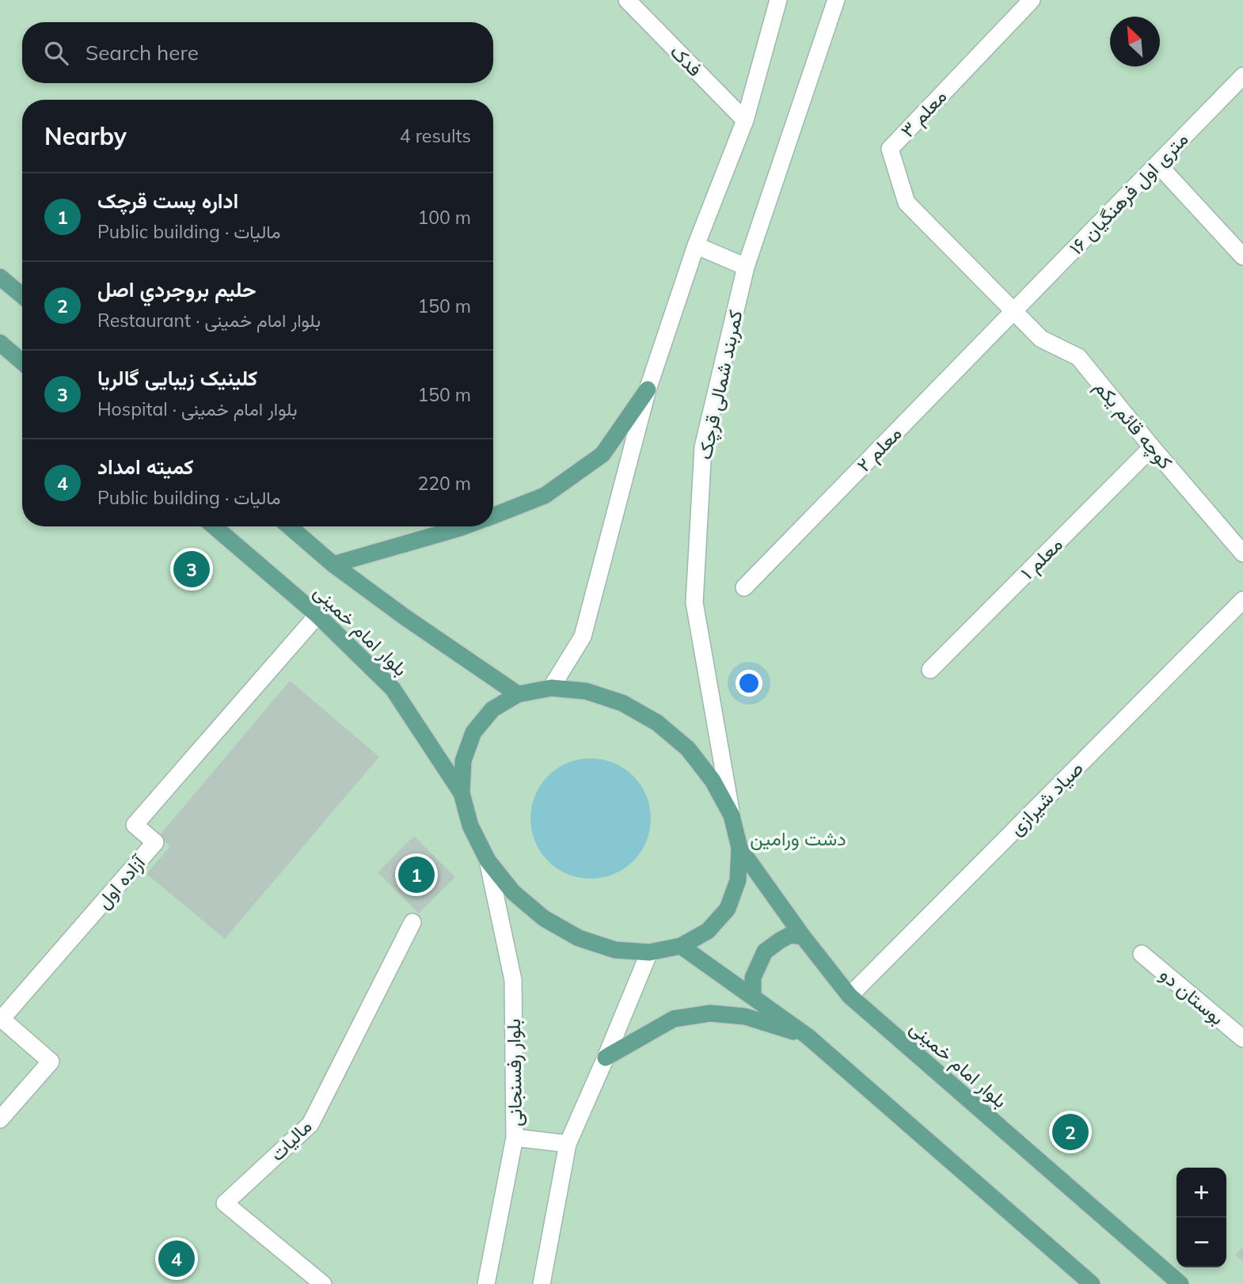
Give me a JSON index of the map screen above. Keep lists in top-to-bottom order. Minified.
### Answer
{"streets":{"main road":["بلوار امام خمینی"],"street":["فدک","معلم ۳","۱۶ متری اول فرهنگیان","کمربند شمالی قرچک","کوچه قائم یکم","معلم ۲","معلم ۱","صیاد شیرازی","آزاده اول","بوستان دو","بلوار رفسنجانی","مالیات"]},"crossings":[["معلم ۳","۱۶ متری اول فرهنگیان"],["معلم ۳","کوچه قائم یکم"],["معلم ۳","معلم ۲"],["۱۶ متری اول فرهنگیان","کوچه قائم یکم"],["۱۶ متری اول فرهنگیان","معلم ۲"],["کوچه قائم یکم","معلم ۲"],["کوچه قائم یکم","معلم ۱"],["بلوار امام خمینی","صیاد شیرازی"],["بلوار امام خمینی","آزاده اول"]],"parks":["دشت ورامین"],"north":"top left","page":{"search":"Search here","heading":["Nearby","4 results"],"list":[{"mark":"1","name":"اداره پست قرچک","note":"Public building · مالیات","value":"100 m"},{"mark":"2","name":"حليم بروجردي اصل","note":"Restaurant · بلوار امام خمینی","value":"150 m"},{"mark":"3","name":"کلینیک زیبایی گالریا","note":"Hospital · بلوار امام خمینی","value":"150 m"},{"mark":"4","name":"کمیته امداد","note":"Public building · مالیات","value":"220 m"}],"pins":["3","1","2","4"],"map_buttons":["+","−"]}}
